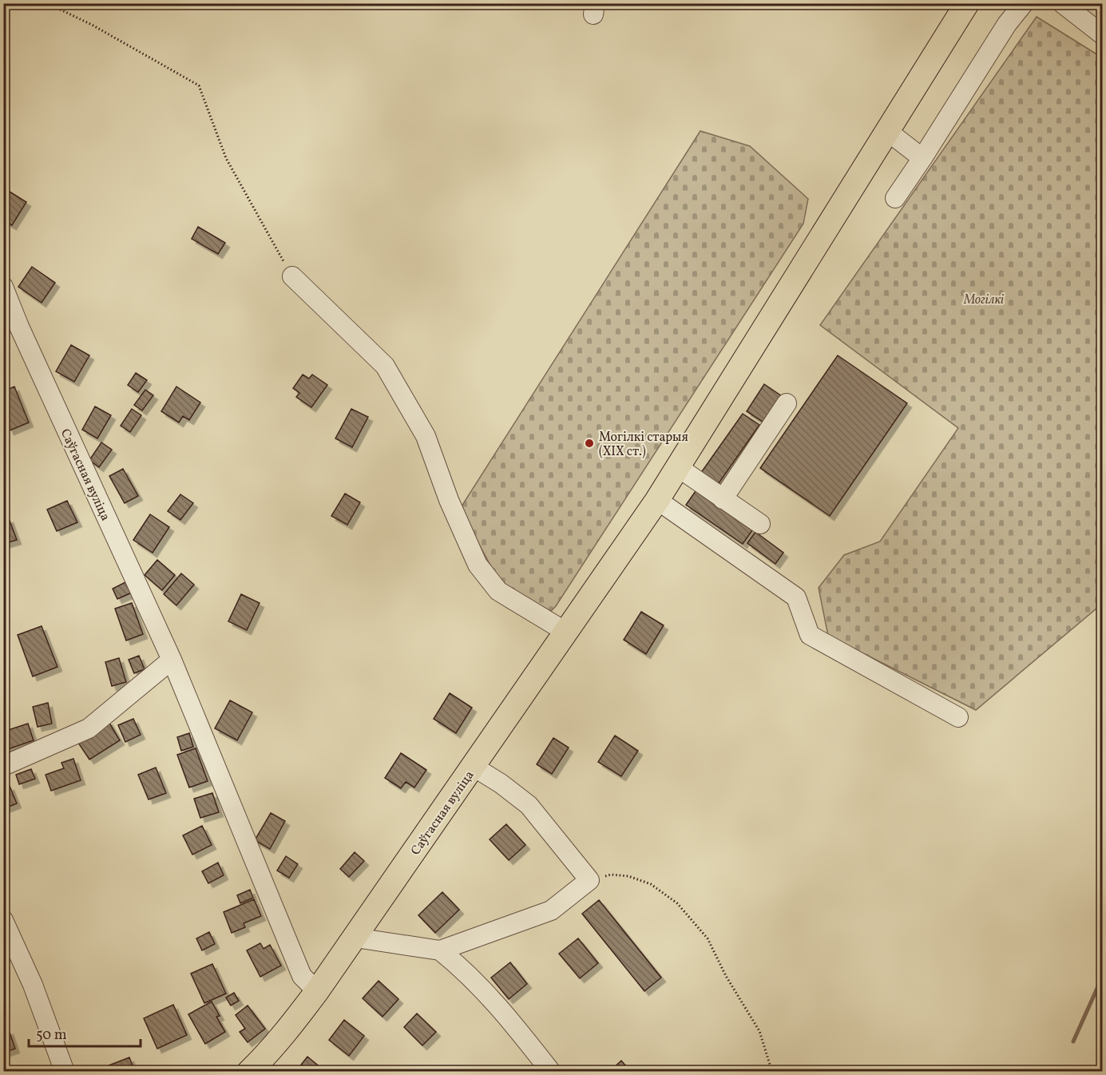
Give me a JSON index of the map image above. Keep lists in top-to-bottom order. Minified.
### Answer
{"streets":{"main road":["Саўгасная вуліца"]},"parks":["Могілкі"],"places":["Могілкі старыя (XIX ст.)"],"scale_bar":"50 m"}
